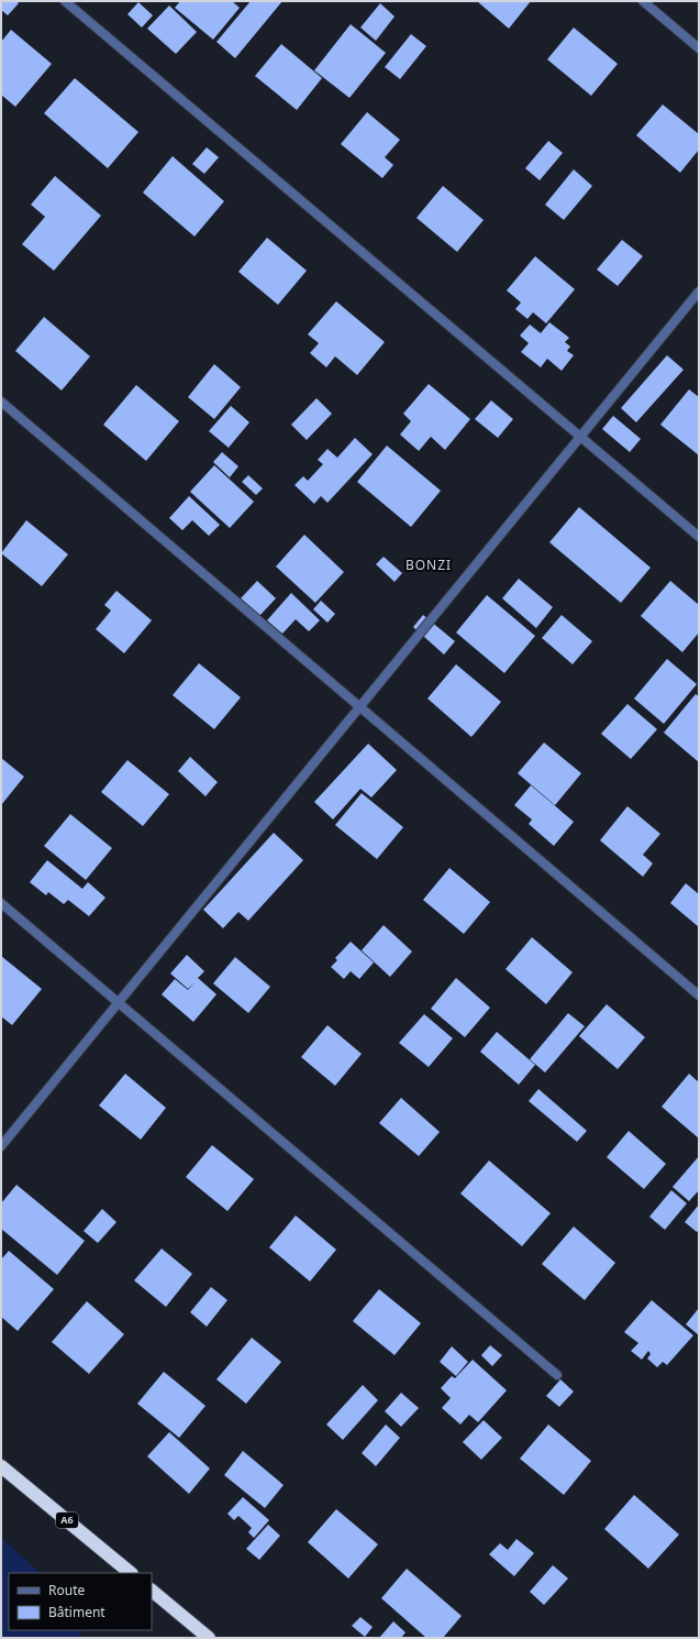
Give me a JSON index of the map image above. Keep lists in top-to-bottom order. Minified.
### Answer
{"streets":{"highway":["A6"]},"districts":["BONZI"],"legend":["Route","Bâtiment"]}
